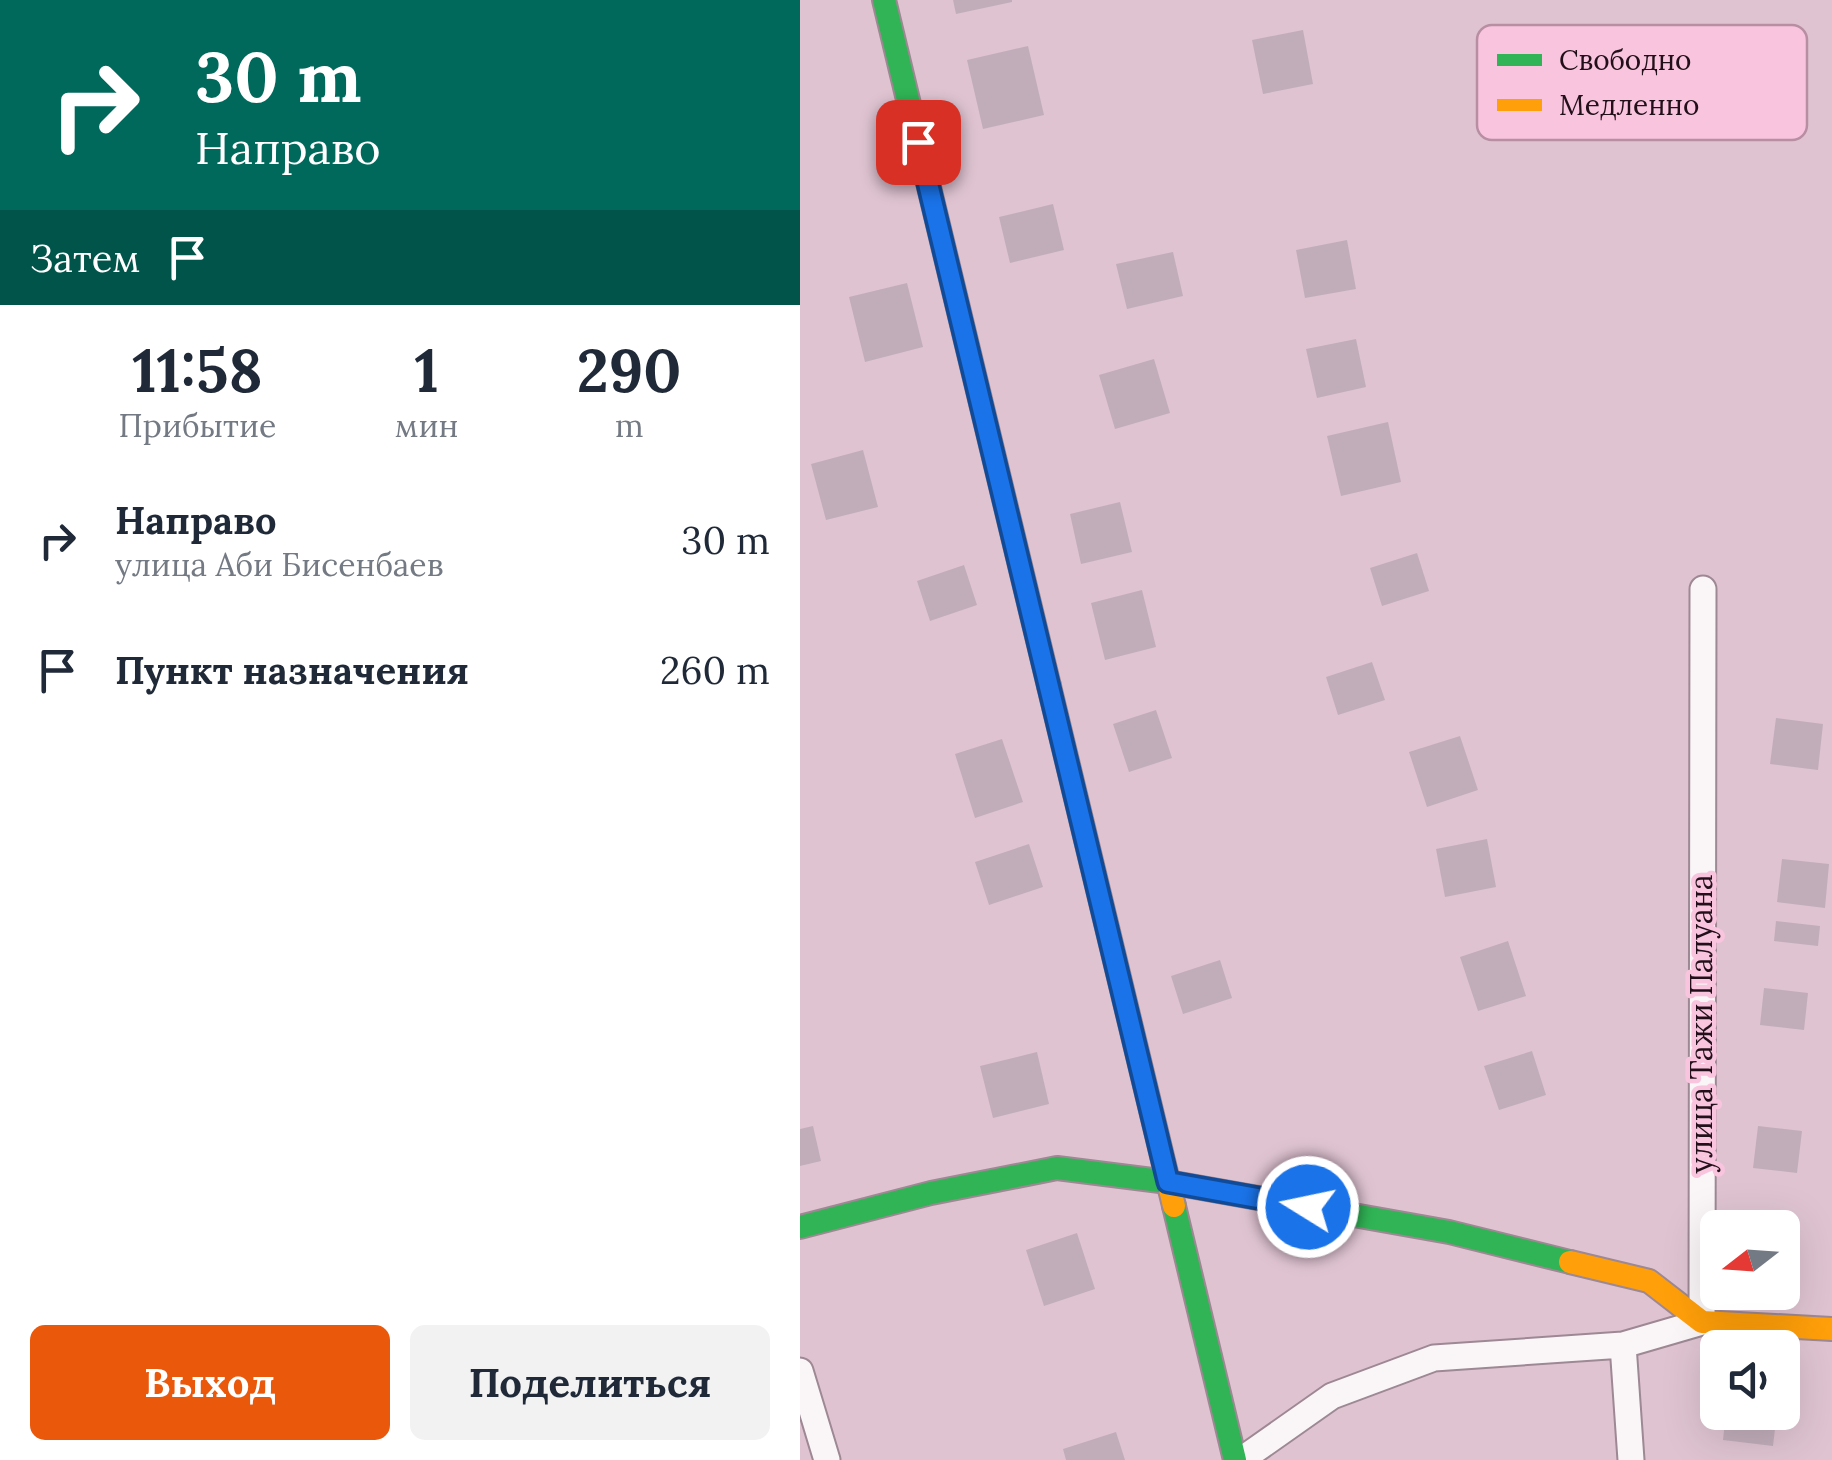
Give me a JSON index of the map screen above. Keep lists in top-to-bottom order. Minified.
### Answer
{"streets":{"street":["улица Тажи Палуана"]},"legend":["Свободно","Медленно"],"north":"left","page":{"turn":["30 m","Направо"],"then":"Затем","eta":["11:58","Прибытие","1","мин","290","m"],"list":[{"name":"Направо","note":"улица Аби Бисенбаев","value":"30 m"},{"name":"Пункт назначения","value":"260 m"}],"buttons":["Выход","Поделиться"]}}
